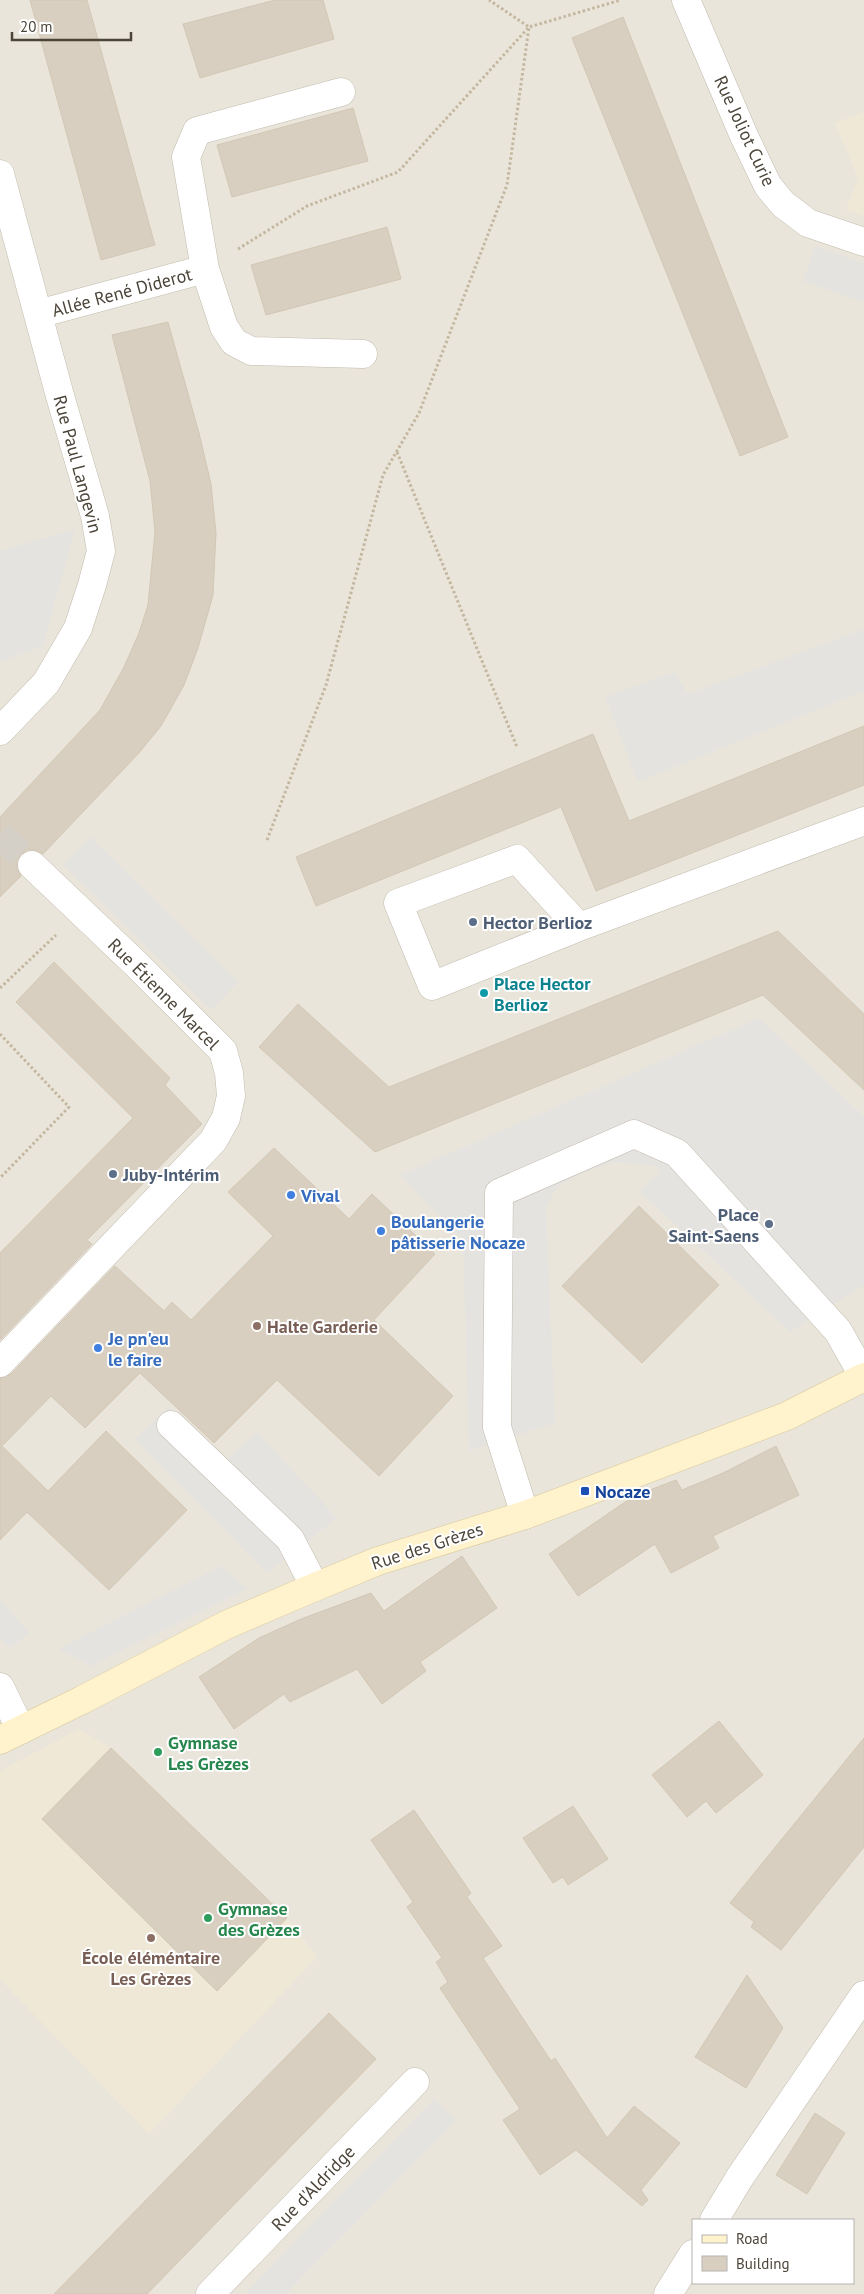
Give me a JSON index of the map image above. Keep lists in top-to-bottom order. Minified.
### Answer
{"streets":{"street":["Rue Joliot Curie","Allée René Diderot","Rue Paul Langevin","Rue Étienne Marcel","Rue des Grèzes","Rue d'Aldridge"]},"crossings":[["Allée René Diderot","Rue Paul Langevin"]],"places":{"other":["Hector Berlioz","Place Hector Berlioz","Juby-Intérim","Vival","Place Saint-Saens","Boulangerie pâtisserie Nocaze","Halte Garderie","Je pn'eu le faire","Gymnase Les Grèzes","Gymnase des Grèzes","École éléméntaire Les Grèzes"],"transit":["Nocaze"]},"legend":["Road","Building"],"scale_bar":"20 m"}
